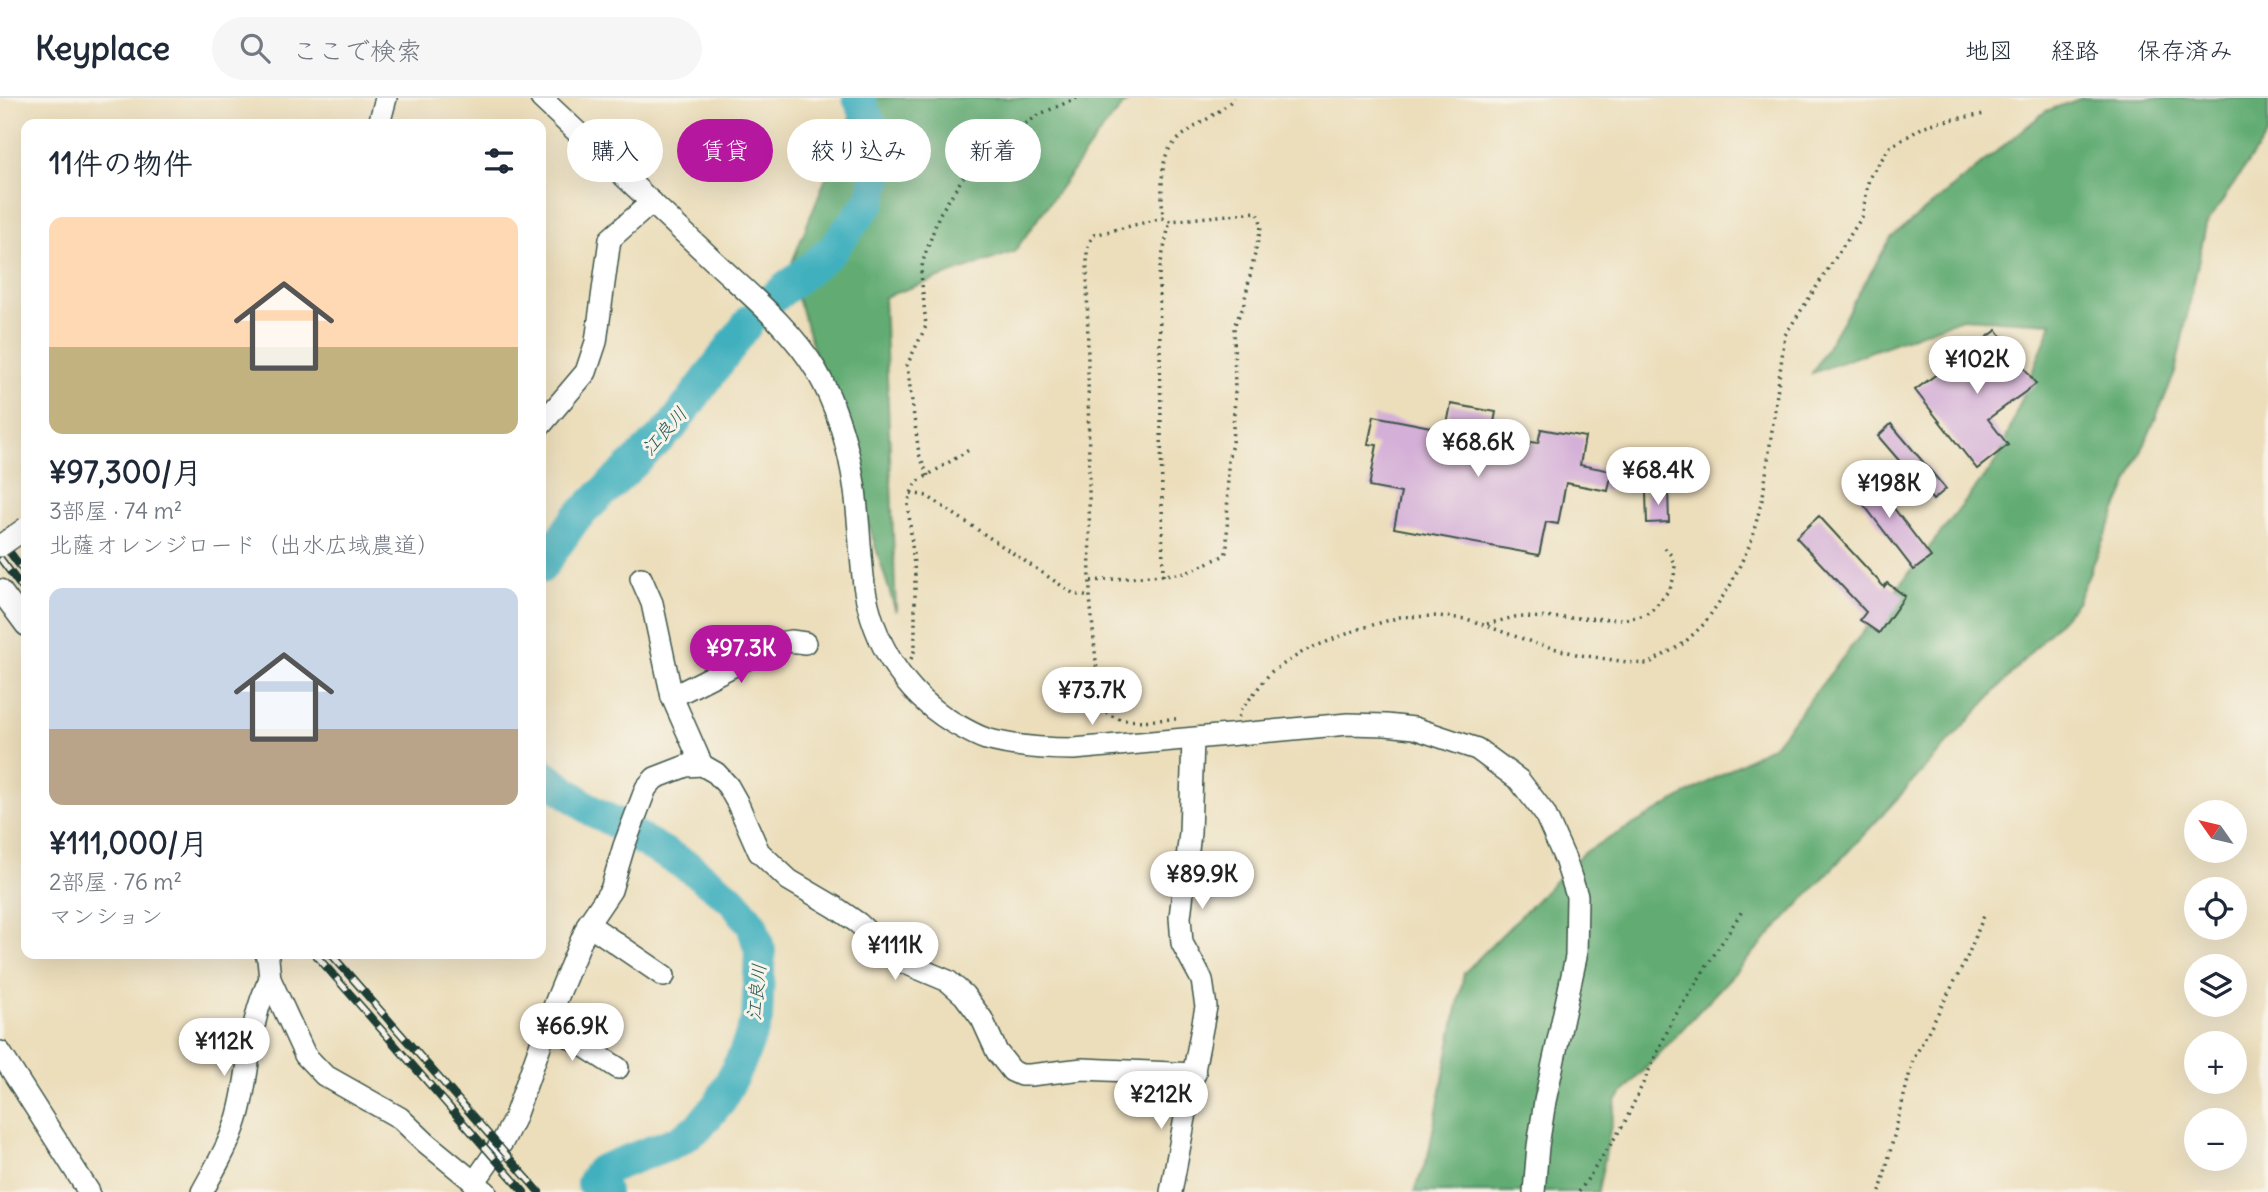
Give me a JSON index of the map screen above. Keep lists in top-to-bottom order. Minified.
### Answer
{"water":["江良川"],"north":"top left","page":{"header":"Keyplace","search":"ここで検索","nav":["地図","経路","保存済み"],"chip":["購入","賃貸","絞り込み","新着"],"heading":"11件の物件","list":[{"name":"¥97,300/月","note":"3部屋 · 74 m² · 北薩オレンジロード（出水広域農道）"},{"name":"¥111,000/月","note":"2部屋 · 76 m² · マンション"}],"price":["¥102K","¥68.6K","¥68.4K","¥198K","¥97.3K","¥73.7K","¥89.9K","¥111K","¥66.9K","¥112K","¥212K"],"map_buttons":["+","−"]}}
